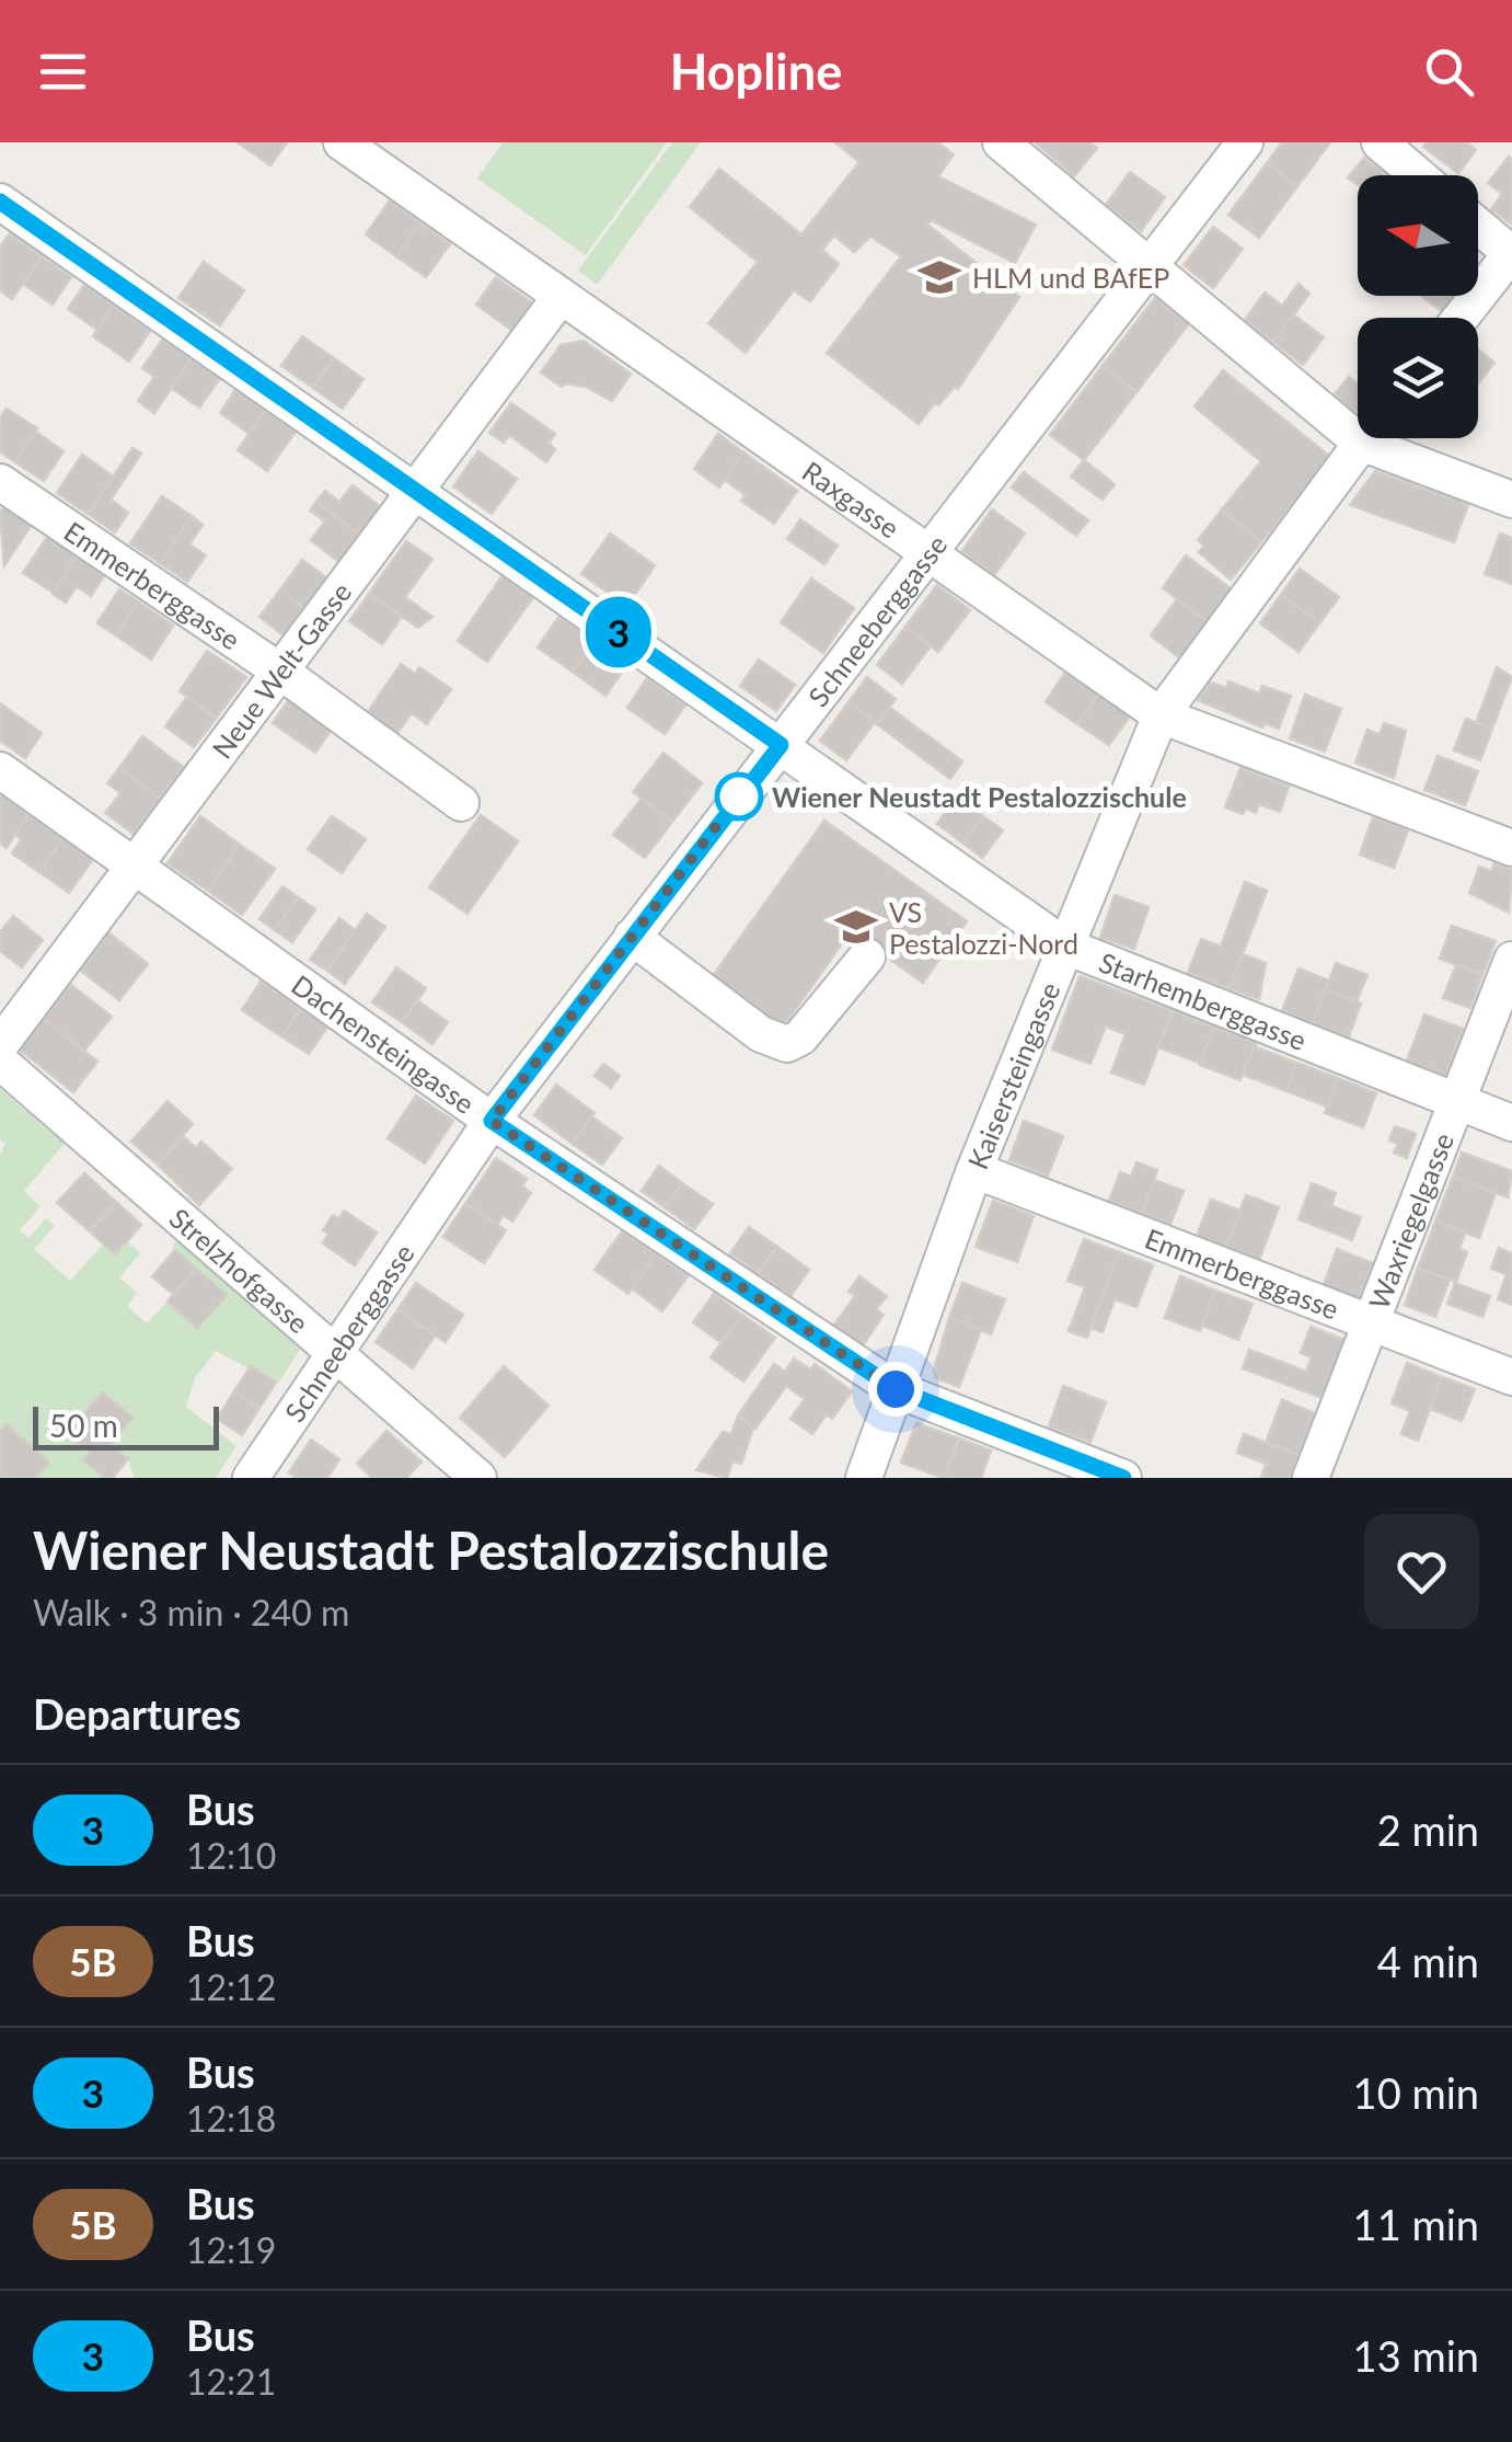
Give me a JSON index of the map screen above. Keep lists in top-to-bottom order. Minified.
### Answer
{"streets":{"street":["Raxgasse","Emmerberggasse","Schneeberggasse","Neue Welt-Gasse","Starhemberggasse","Dachensteingasse","Kaisersteingasse","Waxriegelgasse","Strelzhofgasse"]},"crossings":[["Raxgasse","Schneeberggasse"],["Raxgasse","Neue Welt-Gasse"],["Raxgasse","Kaisersteingasse"],["Emmerberggasse","Neue Welt-Gasse"],["Emmerberggasse","Kaisersteingasse"],["Emmerberggasse","Waxriegelgasse"],["Schneeberggasse","Starhemberggasse"],["Schneeberggasse","Dachensteingasse"],["Schneeberggasse","Strelzhofgasse"],["Neue Welt-Gasse","Starhemberggasse"],["Neue Welt-Gasse","Dachensteingasse"],["Starhemberggasse","Kaisersteingasse"],["Starhemberggasse","Waxriegelgasse"],["Dachensteingasse","Kaisersteingasse"]],"places":{"school or university":["HLM und BAfEP","VS Pestalozzi-Nord"],"other":["Wiener Neustadt Pestalozzischule"]},"lines":["bus line 3"],"scale_bar":"50 m","north":"left","page":{"header":"Hopline","on_map":"3","scale":"50 m","heading":[["Wiener Neustadt Pestalozzischule","Walk · 3 min · 240 m"],"Departures"],"list":[{"mark":"3","name":"Bus","note":"12:10","value":"2 min"},{"mark":"5B","name":"Bus","note":"12:12","value":"4 min"},{"mark":"3","name":"Bus","note":"12:18","value":"10 min"},{"mark":"5B","name":"Bus","note":"12:19","value":"11 min"},{"mark":"3","name":"Bus","note":"12:21","value":"13 min"}]}}
